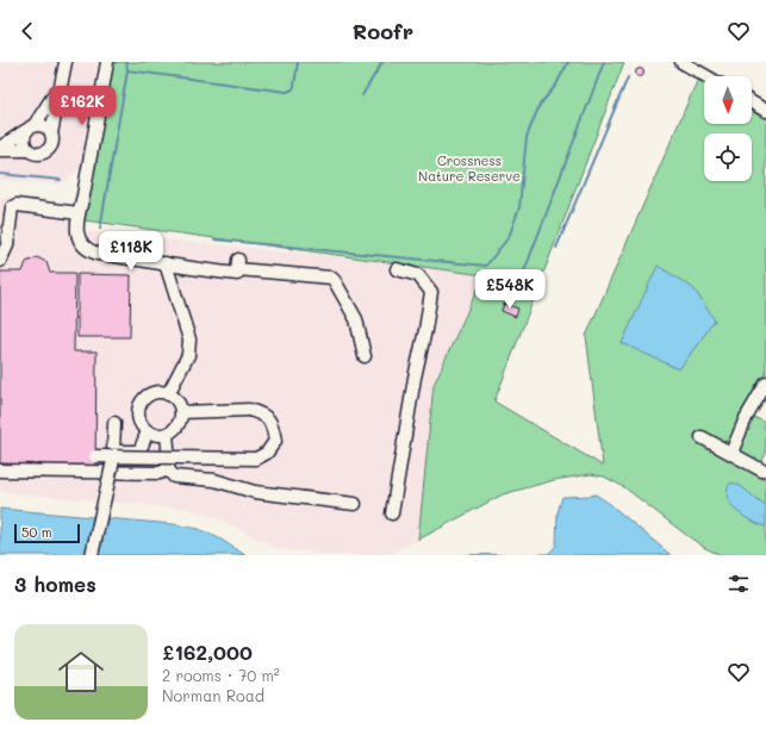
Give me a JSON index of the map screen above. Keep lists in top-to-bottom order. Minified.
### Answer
{"parks":["Crossness Nature Reserve"],"scale_bar":"50 m","north":"bottom","page":{"header":"Roofr","price":["£162K","£118K","£548K"],"scale":"50 m","heading":"3 homes","list":[{"name":"£162,000","note":"2 rooms · 70 m² · Norman Road"}]}}
